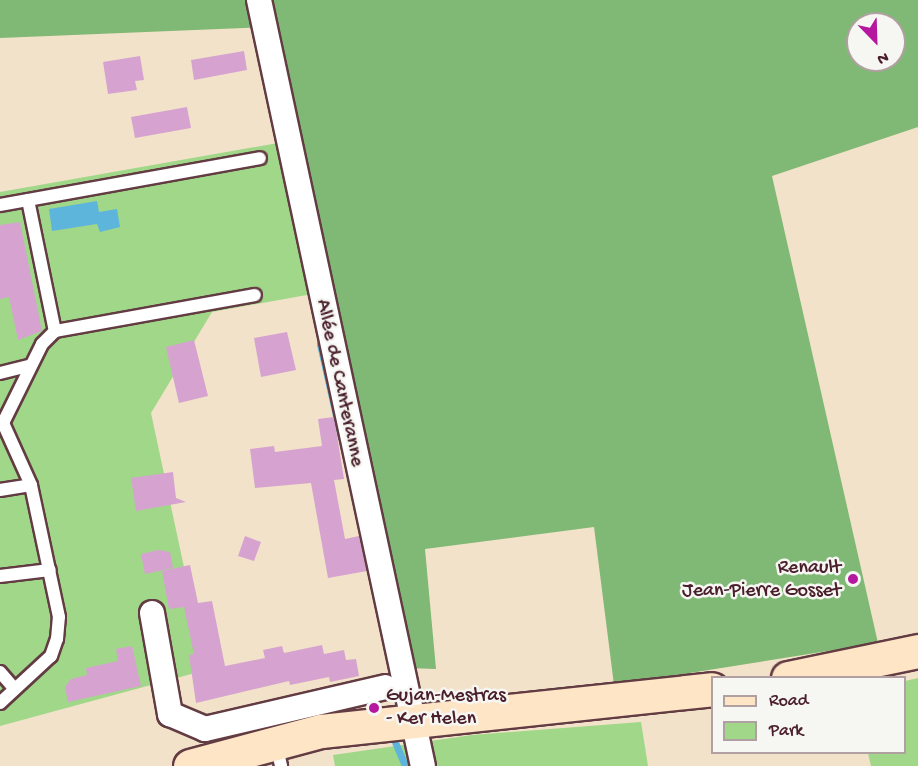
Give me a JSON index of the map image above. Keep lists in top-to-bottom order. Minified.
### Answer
{"streets":{"street":["Allée de Canteranne"]},"places":["Renault Jean-Pierre Gosset","Gujan-Mestras - Ker Helen"],"legend":["Road","Park"],"north":"bottom right"}
